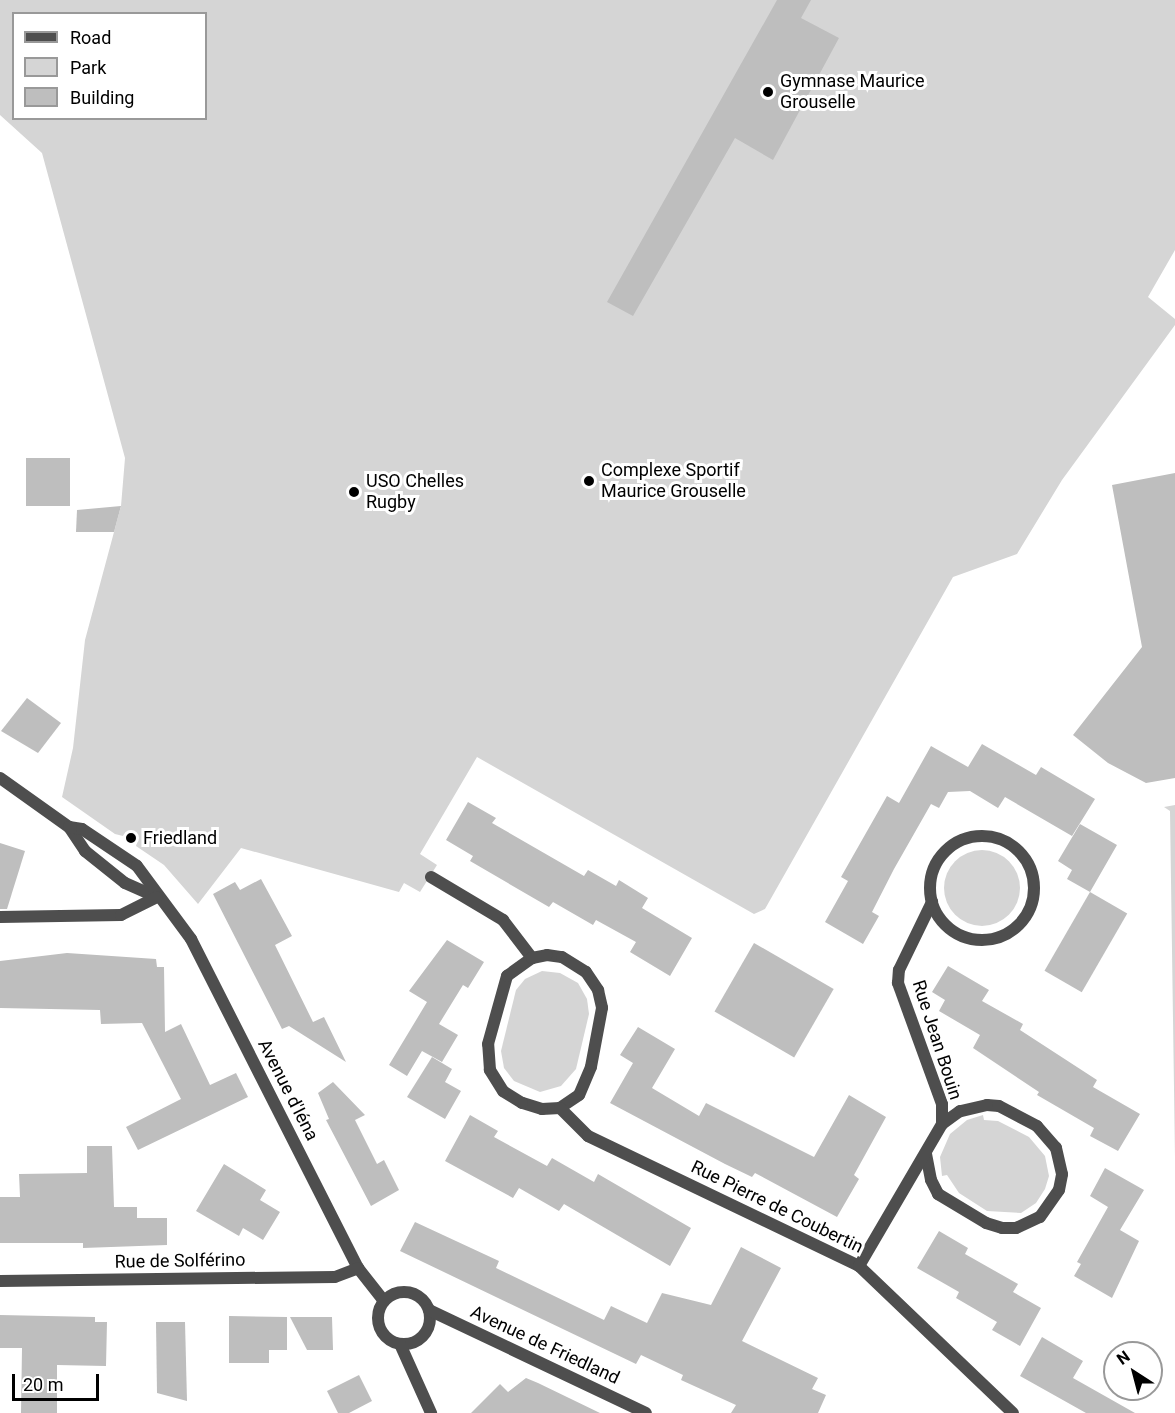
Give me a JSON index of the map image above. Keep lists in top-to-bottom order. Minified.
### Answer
{"streets":{"street":["Rue Jean Bouin","Avenue d'Iéna","Rue Pierre de Coubertin","Rue de Solférino","Avenue de Friedland"]},"crossings":[["Rue Jean Bouin","Rue Pierre de Coubertin"],["Avenue d'Iéna","Rue de Solférino"],["Avenue d'Iéna","Avenue de Friedland"]],"places":["Gymnase Maurice Grouselle","Complexe Sportif Maurice Grouselle","USO Chelles Rugby","Friedland"],"legend":["Road","Park","Building"],"scale_bar":"20 m","north":"top left"}
